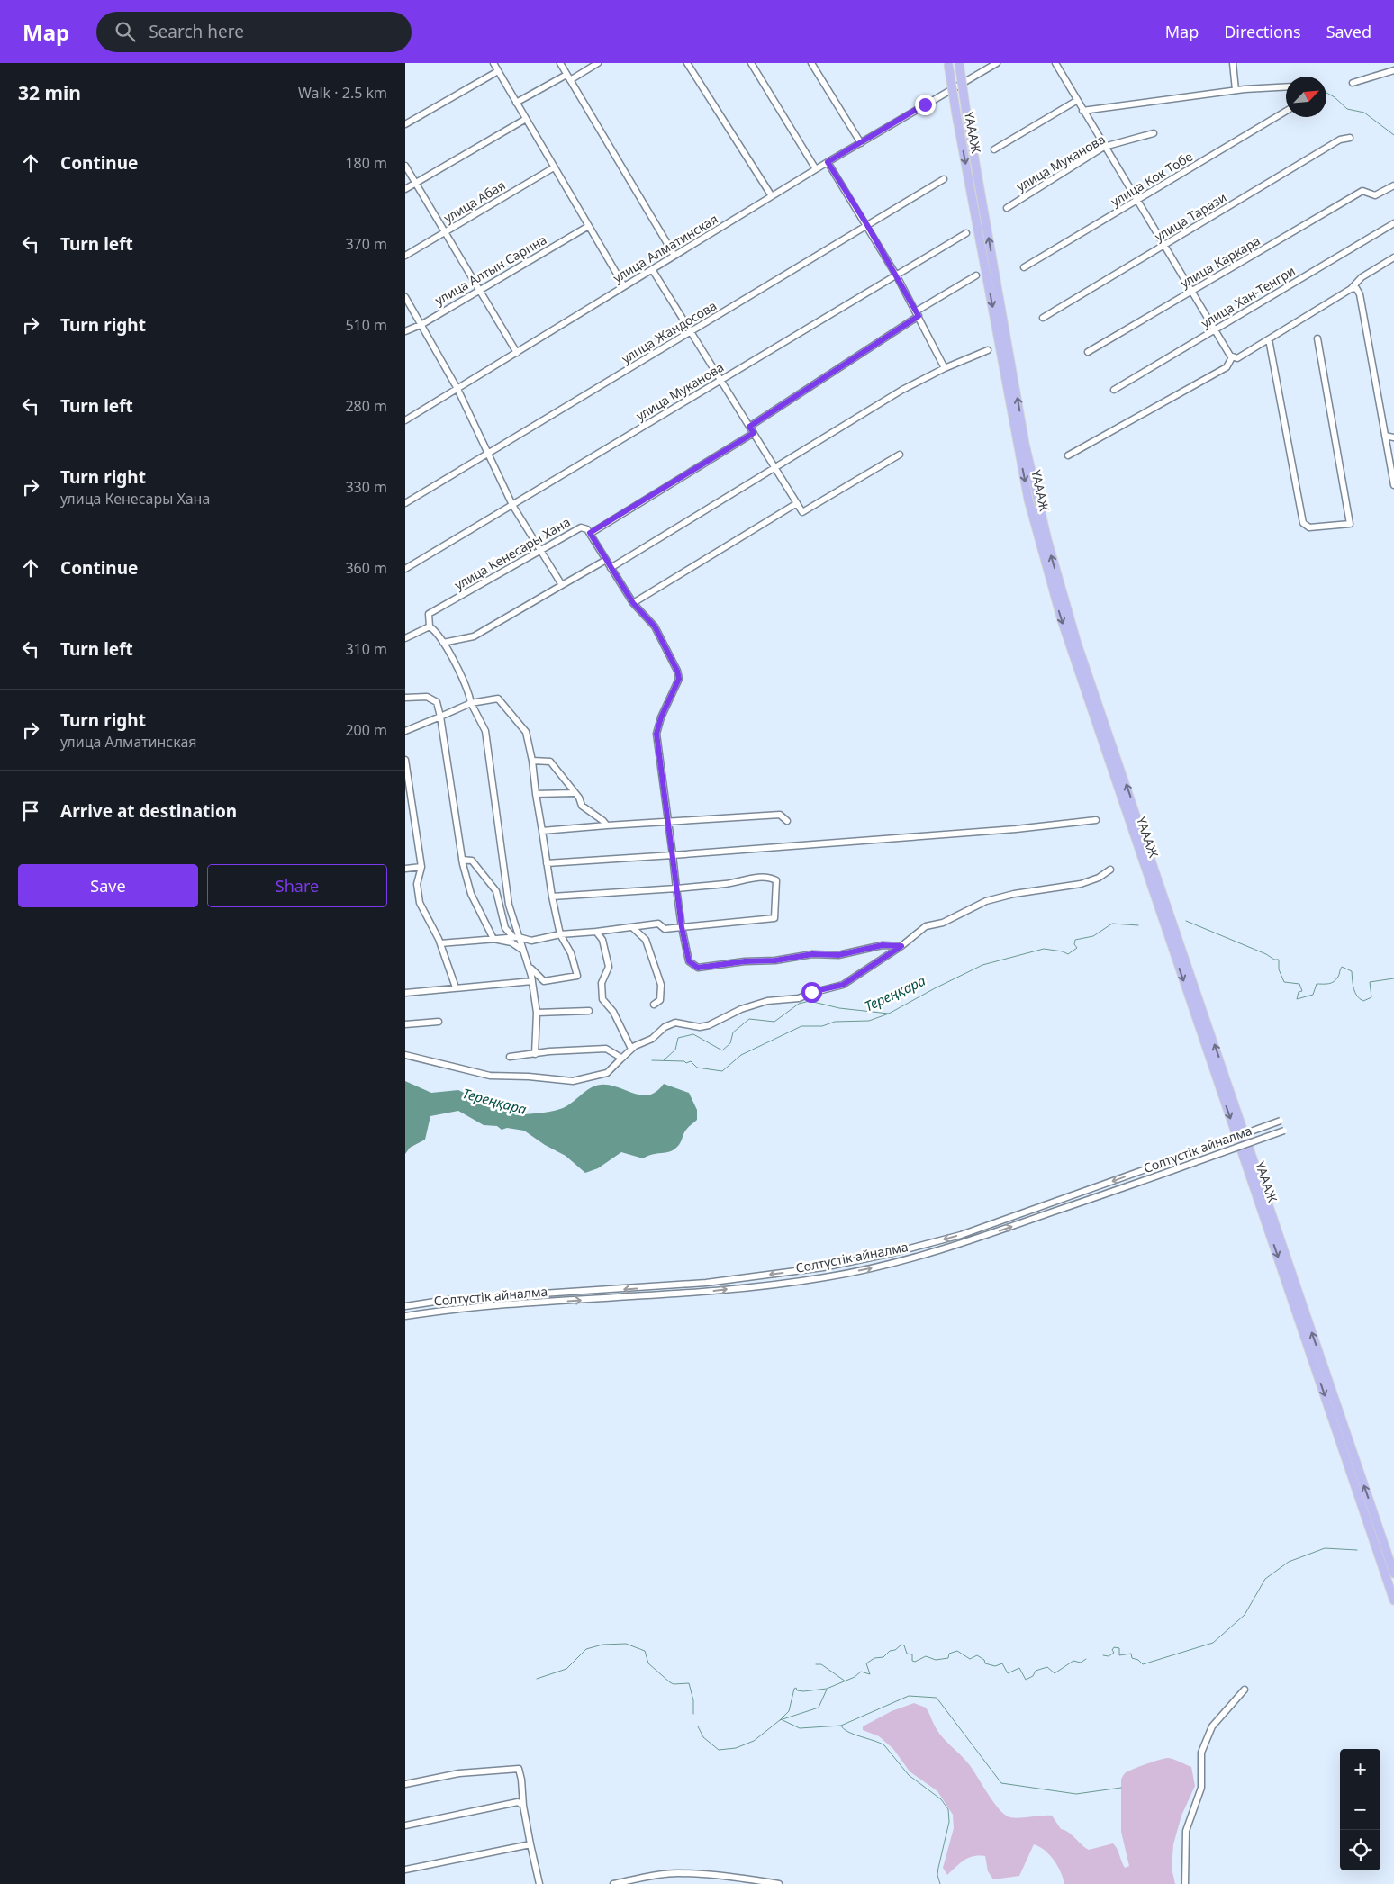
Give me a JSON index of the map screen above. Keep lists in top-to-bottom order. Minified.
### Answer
{"streets":{"highway":["ҮАААЖ"],"street":["улица Муканова","улица Кок Тобе","улица Абая","улица Тарази","улица Алматинская","улица Каркара","улица Алтын Сарина","улица Хан-Тенгри","улица Жандосова","улица Кенесары Хана","Солтүстік айналма"]},"water":["Тереңқара"],"north":"top right","page":{"header":"Map","search":"Search here","nav":["Map","Directions","Saved"],"heading":["32 min","Walk · 2.5 km"],"list":[["Continue","180 m"],["Turn left","370 m"],["Turn right","510 m"],["Turn left","280 m"],["Turn right","улица Кенесары Хана","330 m"],["Continue","360 m"],["Turn left","310 m"],["Turn right","улица Алматинская","200 m"],"Arrive at destination"],"buttons":["Save","Share"],"map_buttons":["+","−"]}}
